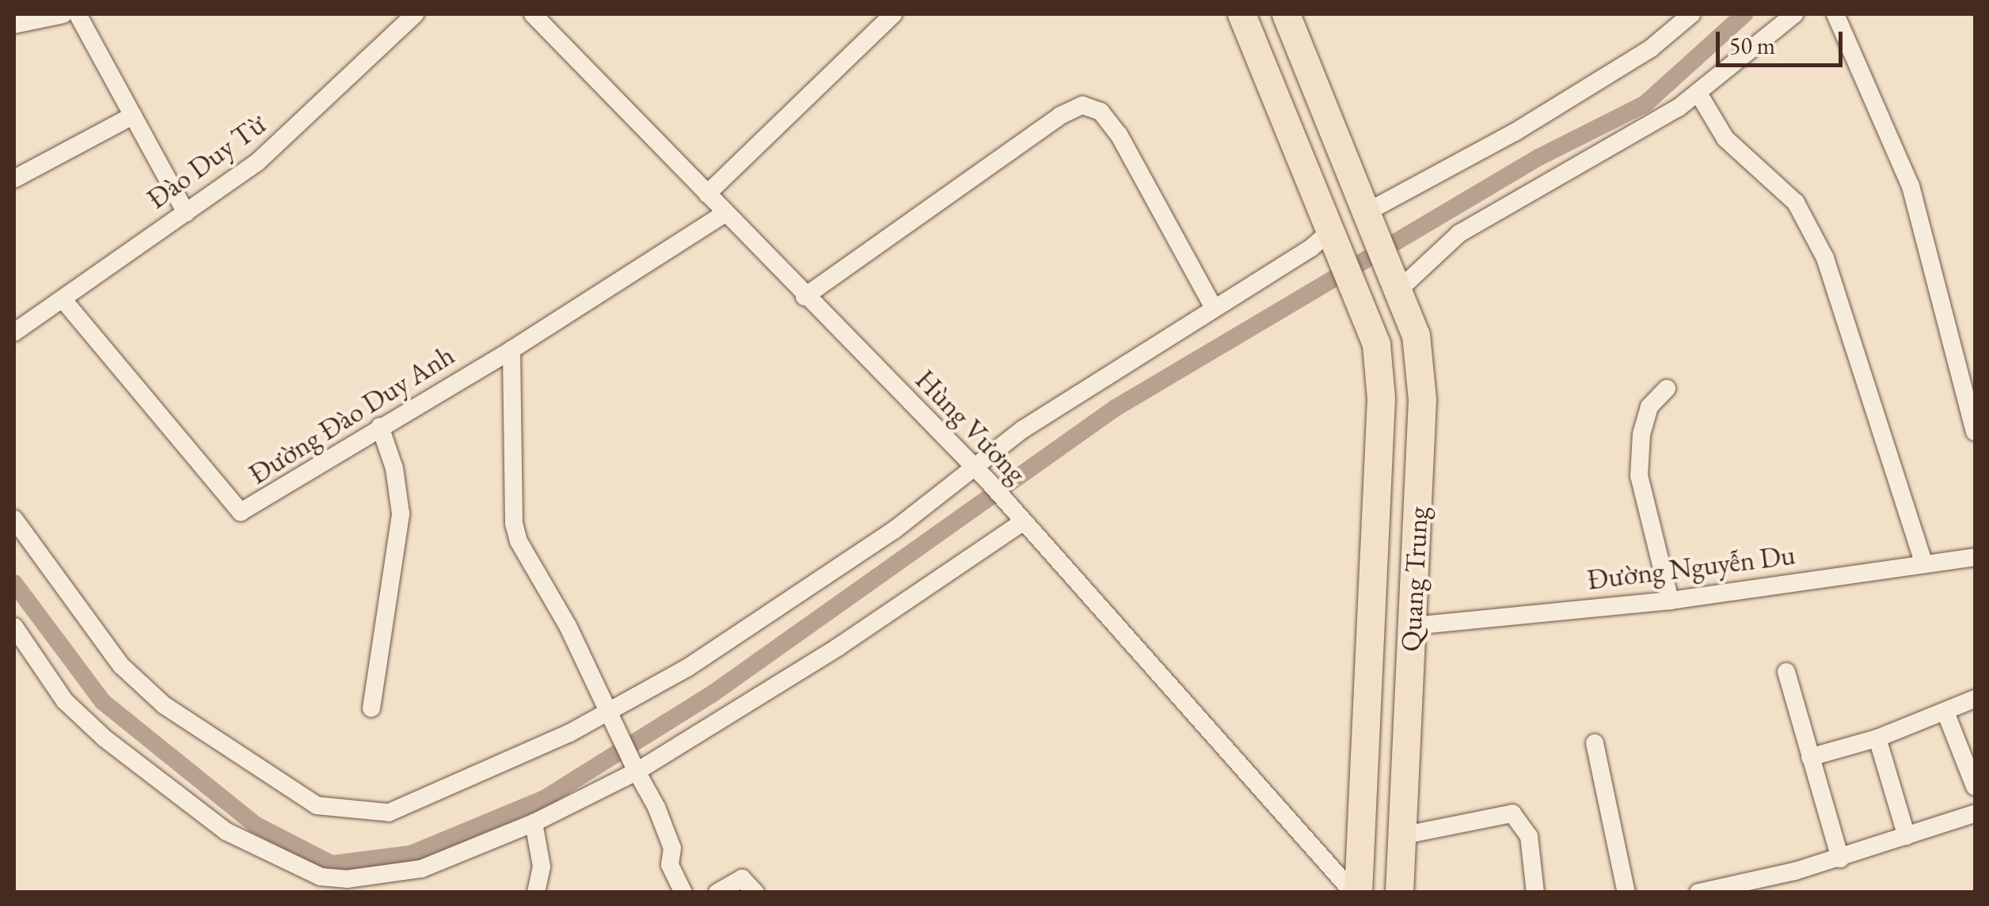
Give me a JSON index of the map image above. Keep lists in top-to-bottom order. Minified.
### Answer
{"streets":{"highway":["Quang Trung"],"street":["Đào Duy Từ","Đường Đào Duy Anh","Hùng Vương","Đường Nguyễn Du"]},"crossings":[["Đào Duy Từ","Đường Đào Duy Anh"],["Đường Đào Duy Anh","Hùng Vương"],["Hùng Vương","Quang Trung"],["Đường Nguyễn Du","Quang Trung"]],"scale_bar":"50 m"}
